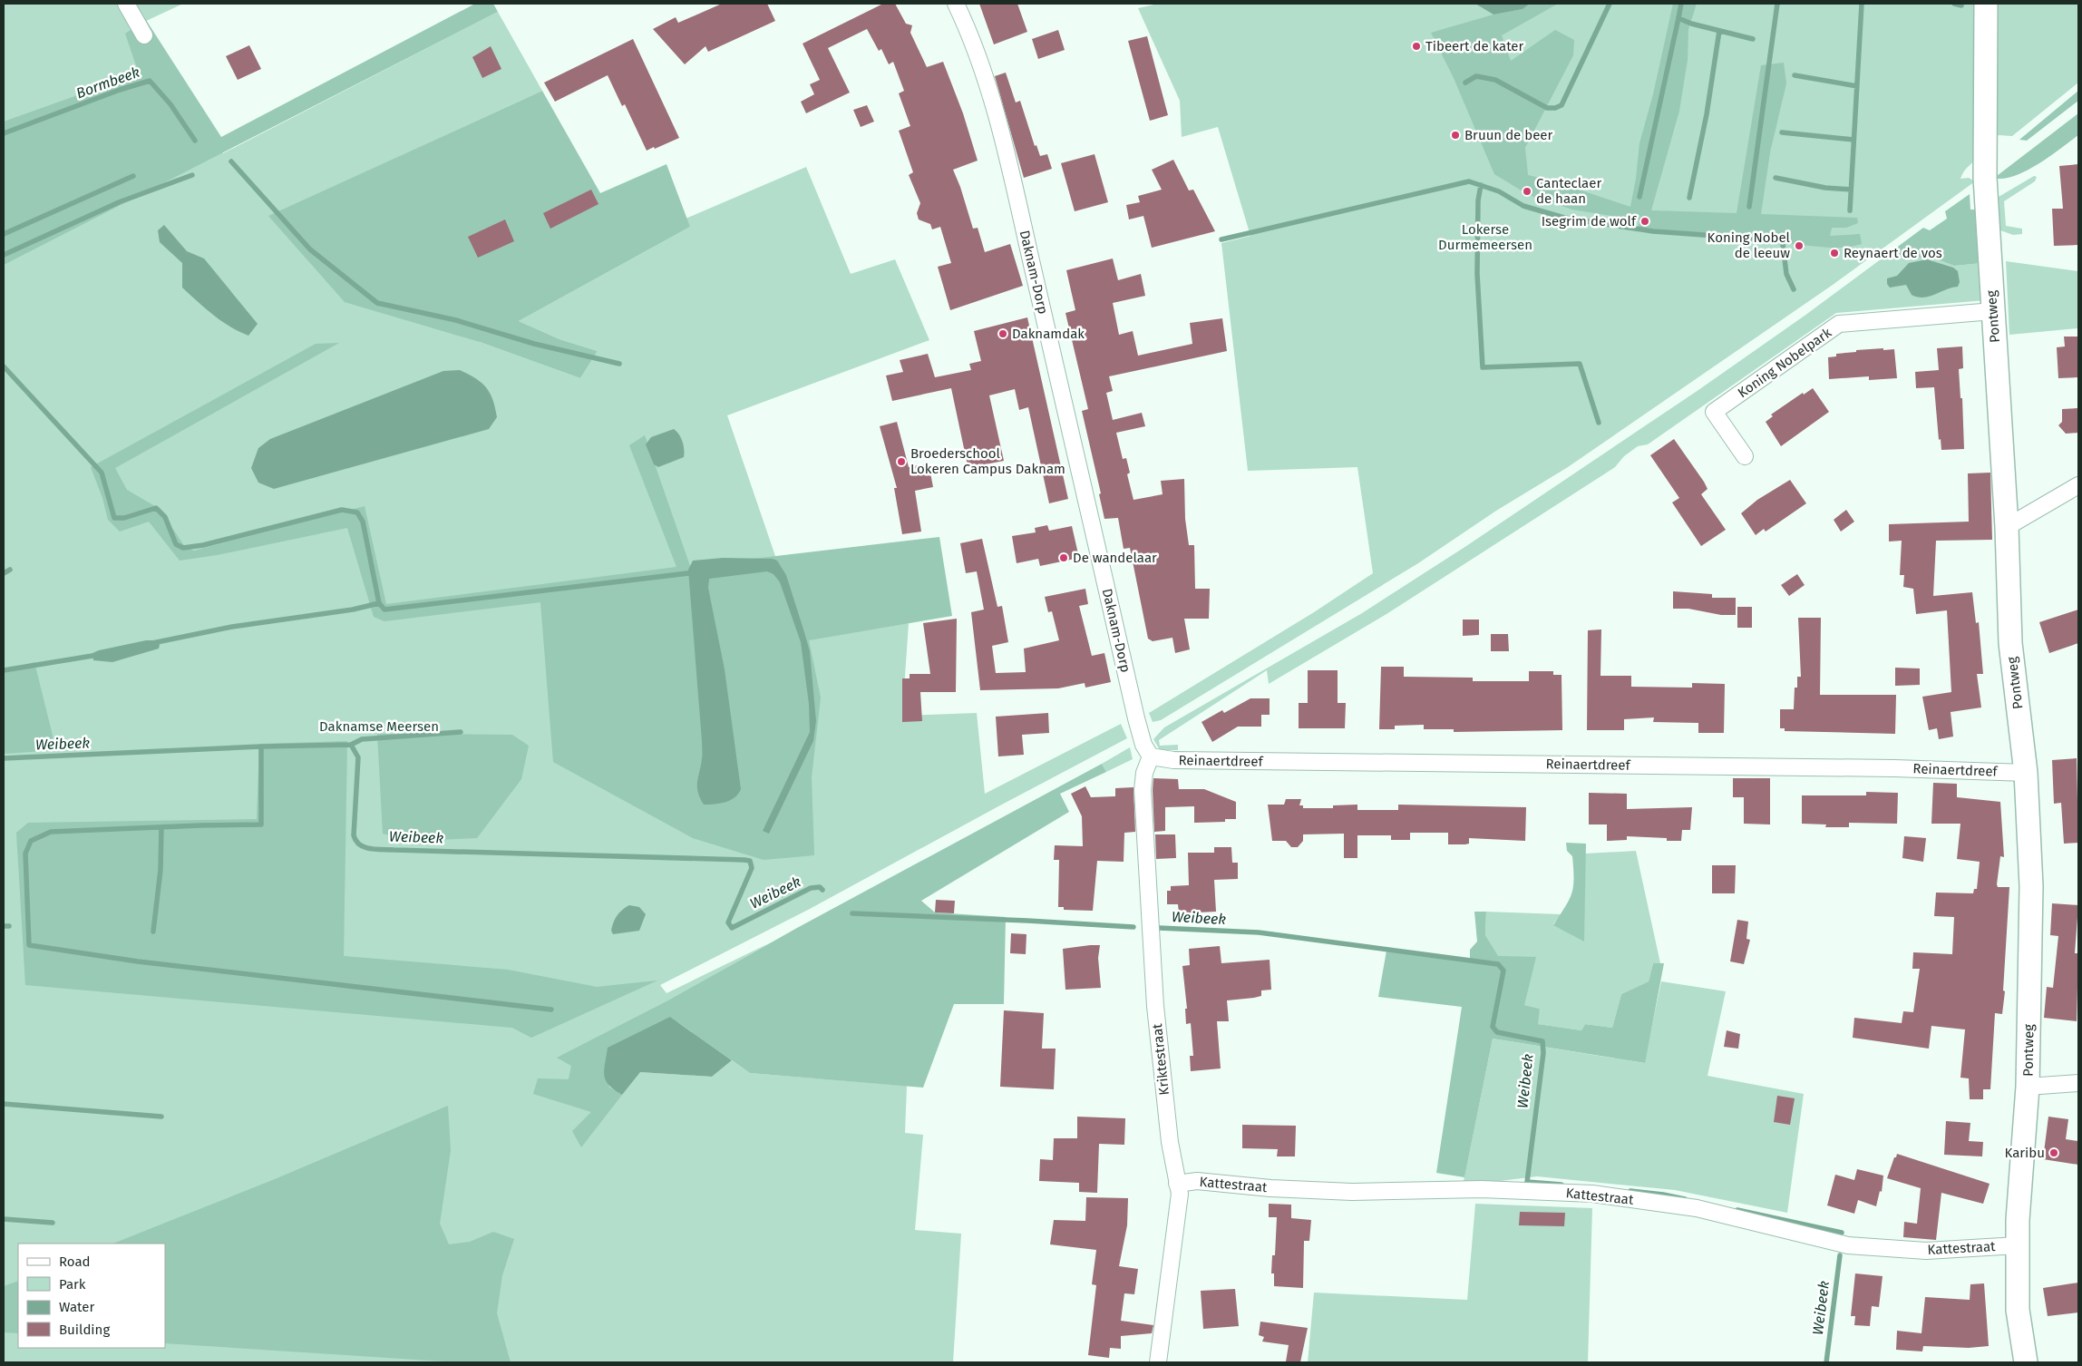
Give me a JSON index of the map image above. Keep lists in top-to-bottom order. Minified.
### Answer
{"streets":{"street":["Daknam-Dorp","Pontweg","Koning Nobelpark","Reinaertdreef","Kriktestraat","Kattestraat"]},"crossings":[["Daknam-Dorp","Reinaertdreef"],["Daknam-Dorp","Kriktestraat"],["Pontweg","Koning Nobelpark"],["Pontweg","Reinaertdreef"],["Pontweg","Kattestraat"],["Reinaertdreef","Kriktestraat"],["Kriktestraat","Kattestraat"]],"water":["Bormbeek","Weibeek"],"parks":["Lokerse Durmemeersen","Daknamse Meersen"],"places":["Tibeert de kater","Bruun de beer","Canteclaer de haan","Isegrim de wolf","Koning Nobel de leeuw","Reynaert de vos","Daknamdak","Broederschool Lokeren Campus Daknam","De wandelaar","Karibu"],"legend":["Road","Park","Water","Building"]}
